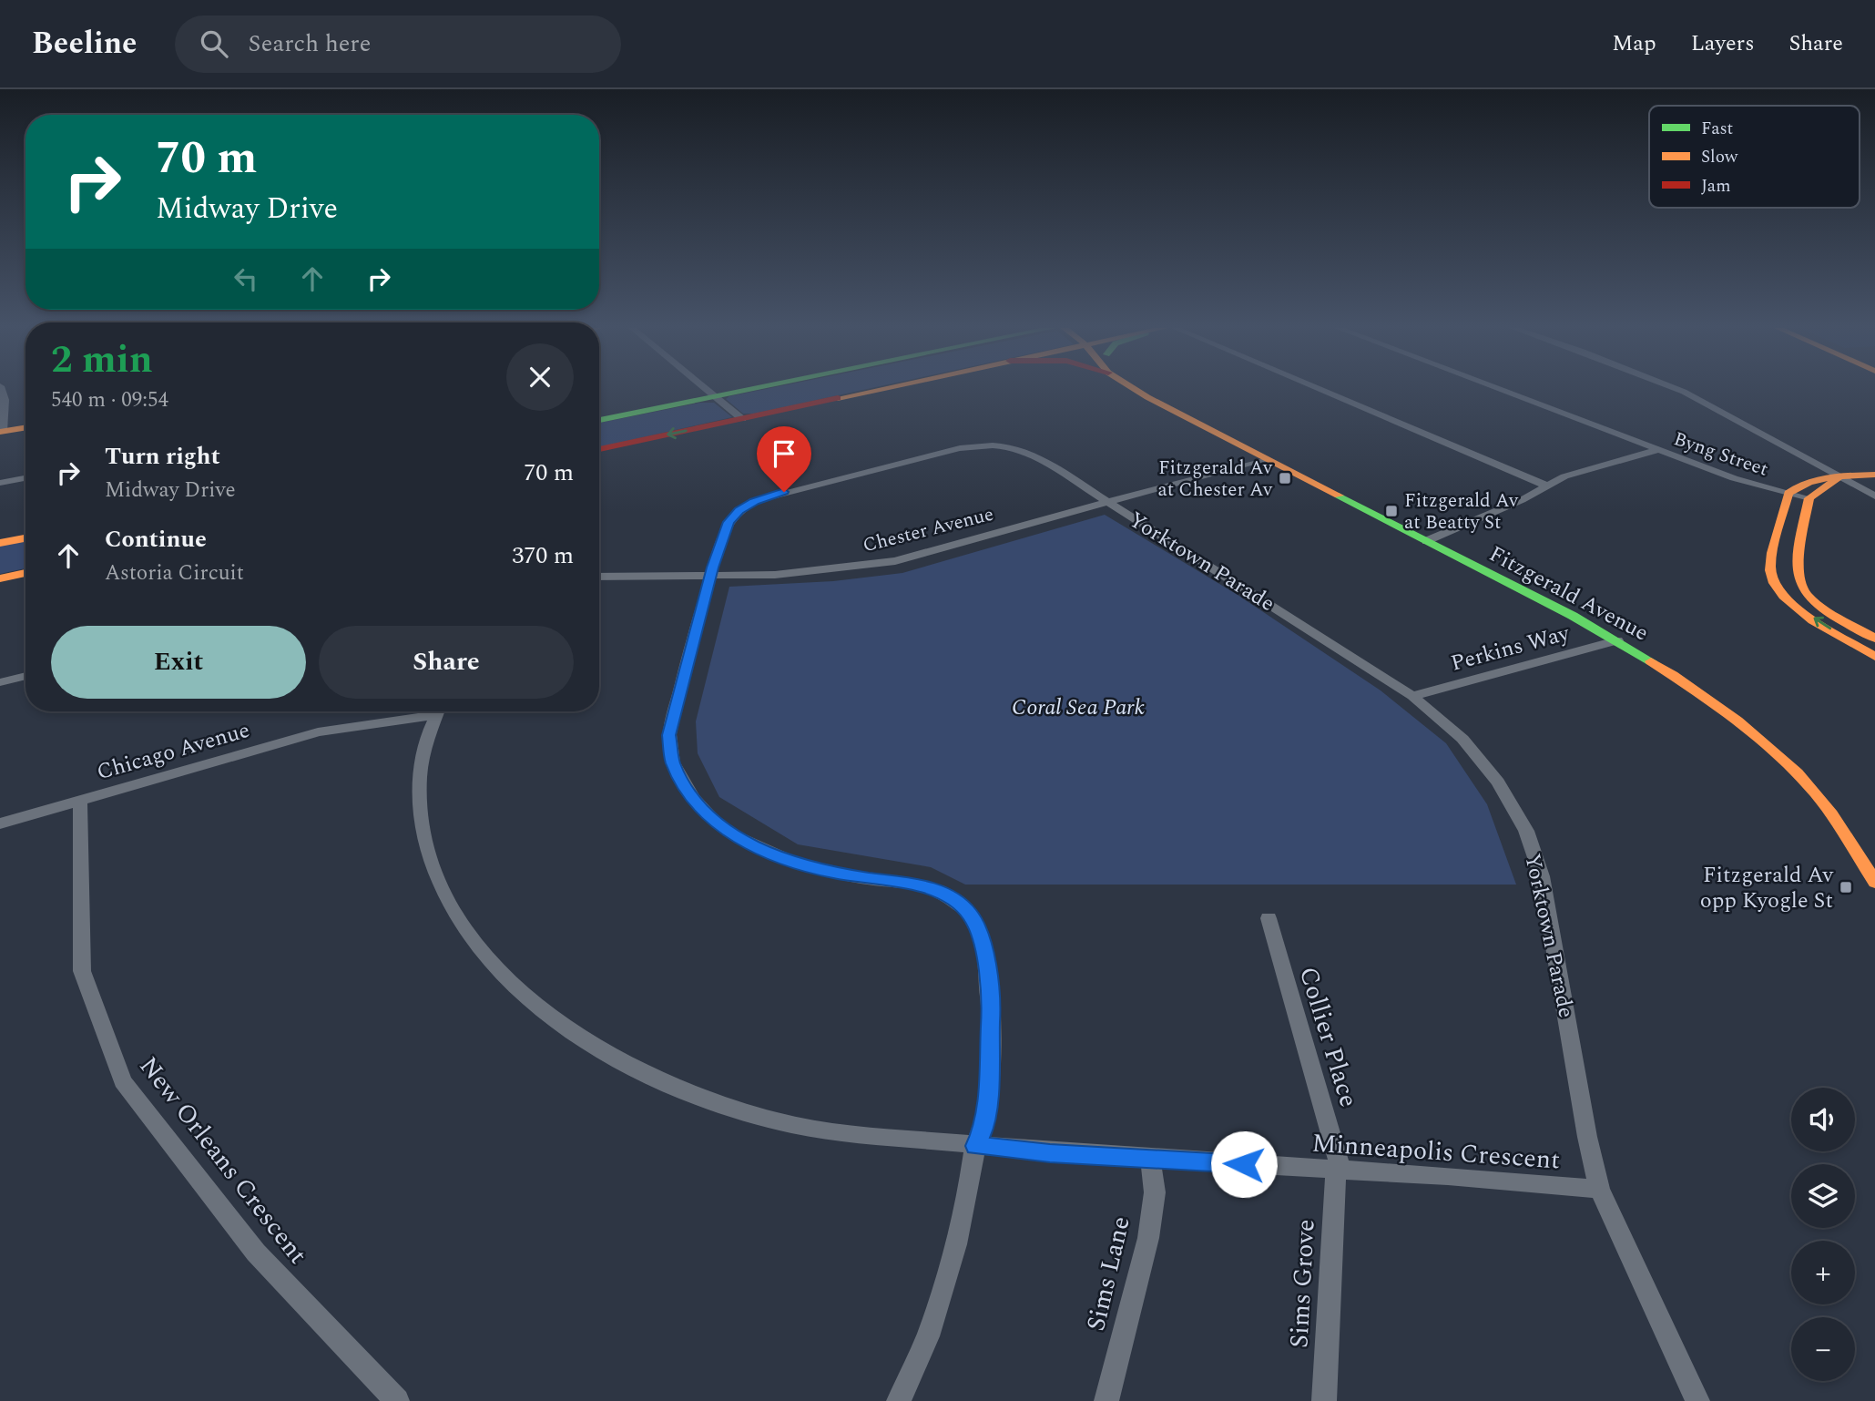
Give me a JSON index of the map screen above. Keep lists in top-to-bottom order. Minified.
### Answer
{"streets":{"street":["Byng Street","Chester Avenue","Yorktown Parade","Fitzgerald Avenue","Perkins Way","Chicago Avenue","Collier Place","Minneapolis Crescent","New Orleans Crescent","Sims Lane","Sims Grove"]},"crossings":[["Chester Avenue","Yorktown Parade"],["Chester Avenue","Fitzgerald Avenue"],["Yorktown Parade","Perkins Way"],["Yorktown Parade","Minneapolis Crescent"],["Fitzgerald Avenue","Perkins Way"],["Chicago Avenue","New Orleans Crescent"],["Collier Place","Minneapolis Crescent"],["Collier Place","Sims Grove"],["Minneapolis Crescent","Sims Lane"],["Minneapolis Crescent","Sims Grove"]],"parks":["Coral Sea Park"],"places":{"transit":["Fitzgerald Av at Chester Av","Fitzgerald Av at Beatty St","Fitzgerald Av opp Kyogle St"]},"legend":["Fast","Slow","Jam"],"page":{"header":"Beeline","search":"Search here","nav":["Map","Layers","Share"],"turn":["70 m","Midway Drive"],"heading":["2 min","540 m · 09:54"],"list":[{"name":"Turn right","note":"Midway Drive","value":"70 m"},{"name":"Continue","note":"Astoria Circuit","value":"370 m"}],"buttons":["Exit","Share"],"map_buttons":["+","−"]}}
